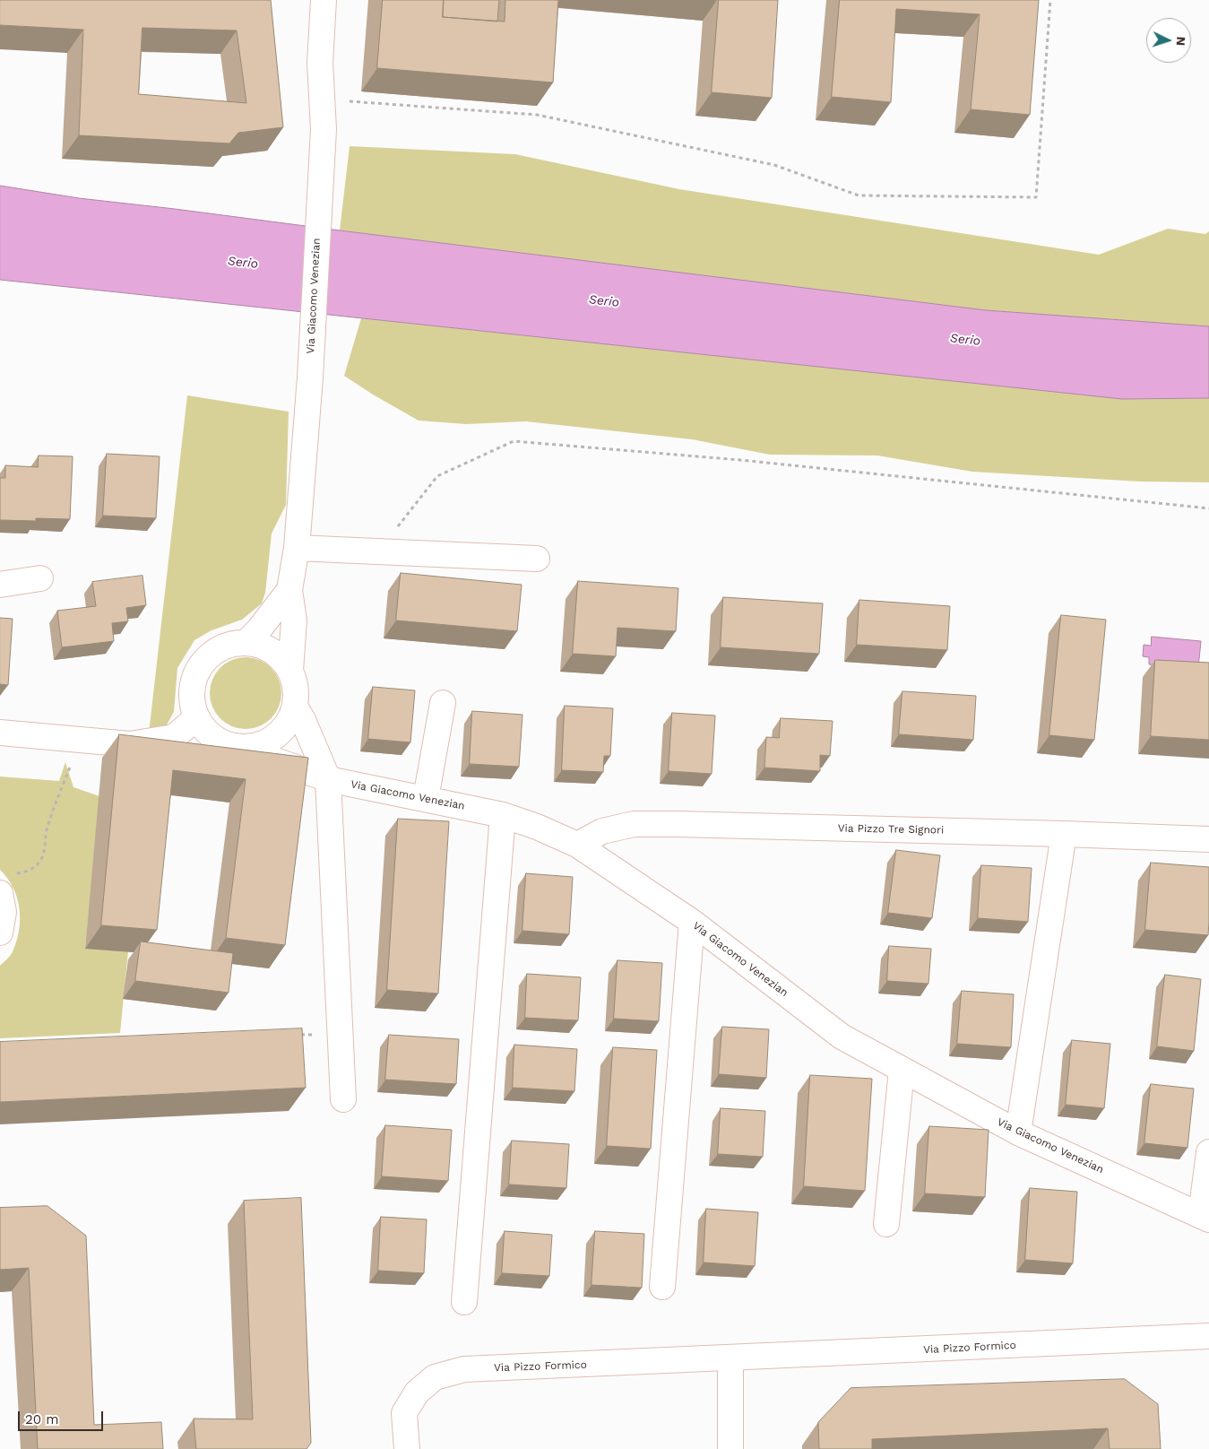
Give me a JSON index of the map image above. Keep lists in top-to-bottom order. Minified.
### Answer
{"streets":{"street":["Via Giacomo Venezian","Via Pizzo Tre Signori","Via Pizzo Formico"]},"crossings":[["Via Giacomo Venezian","Via Pizzo Tre Signori"]],"water":["Serio"],"scale_bar":"20 m","north":"right"}
